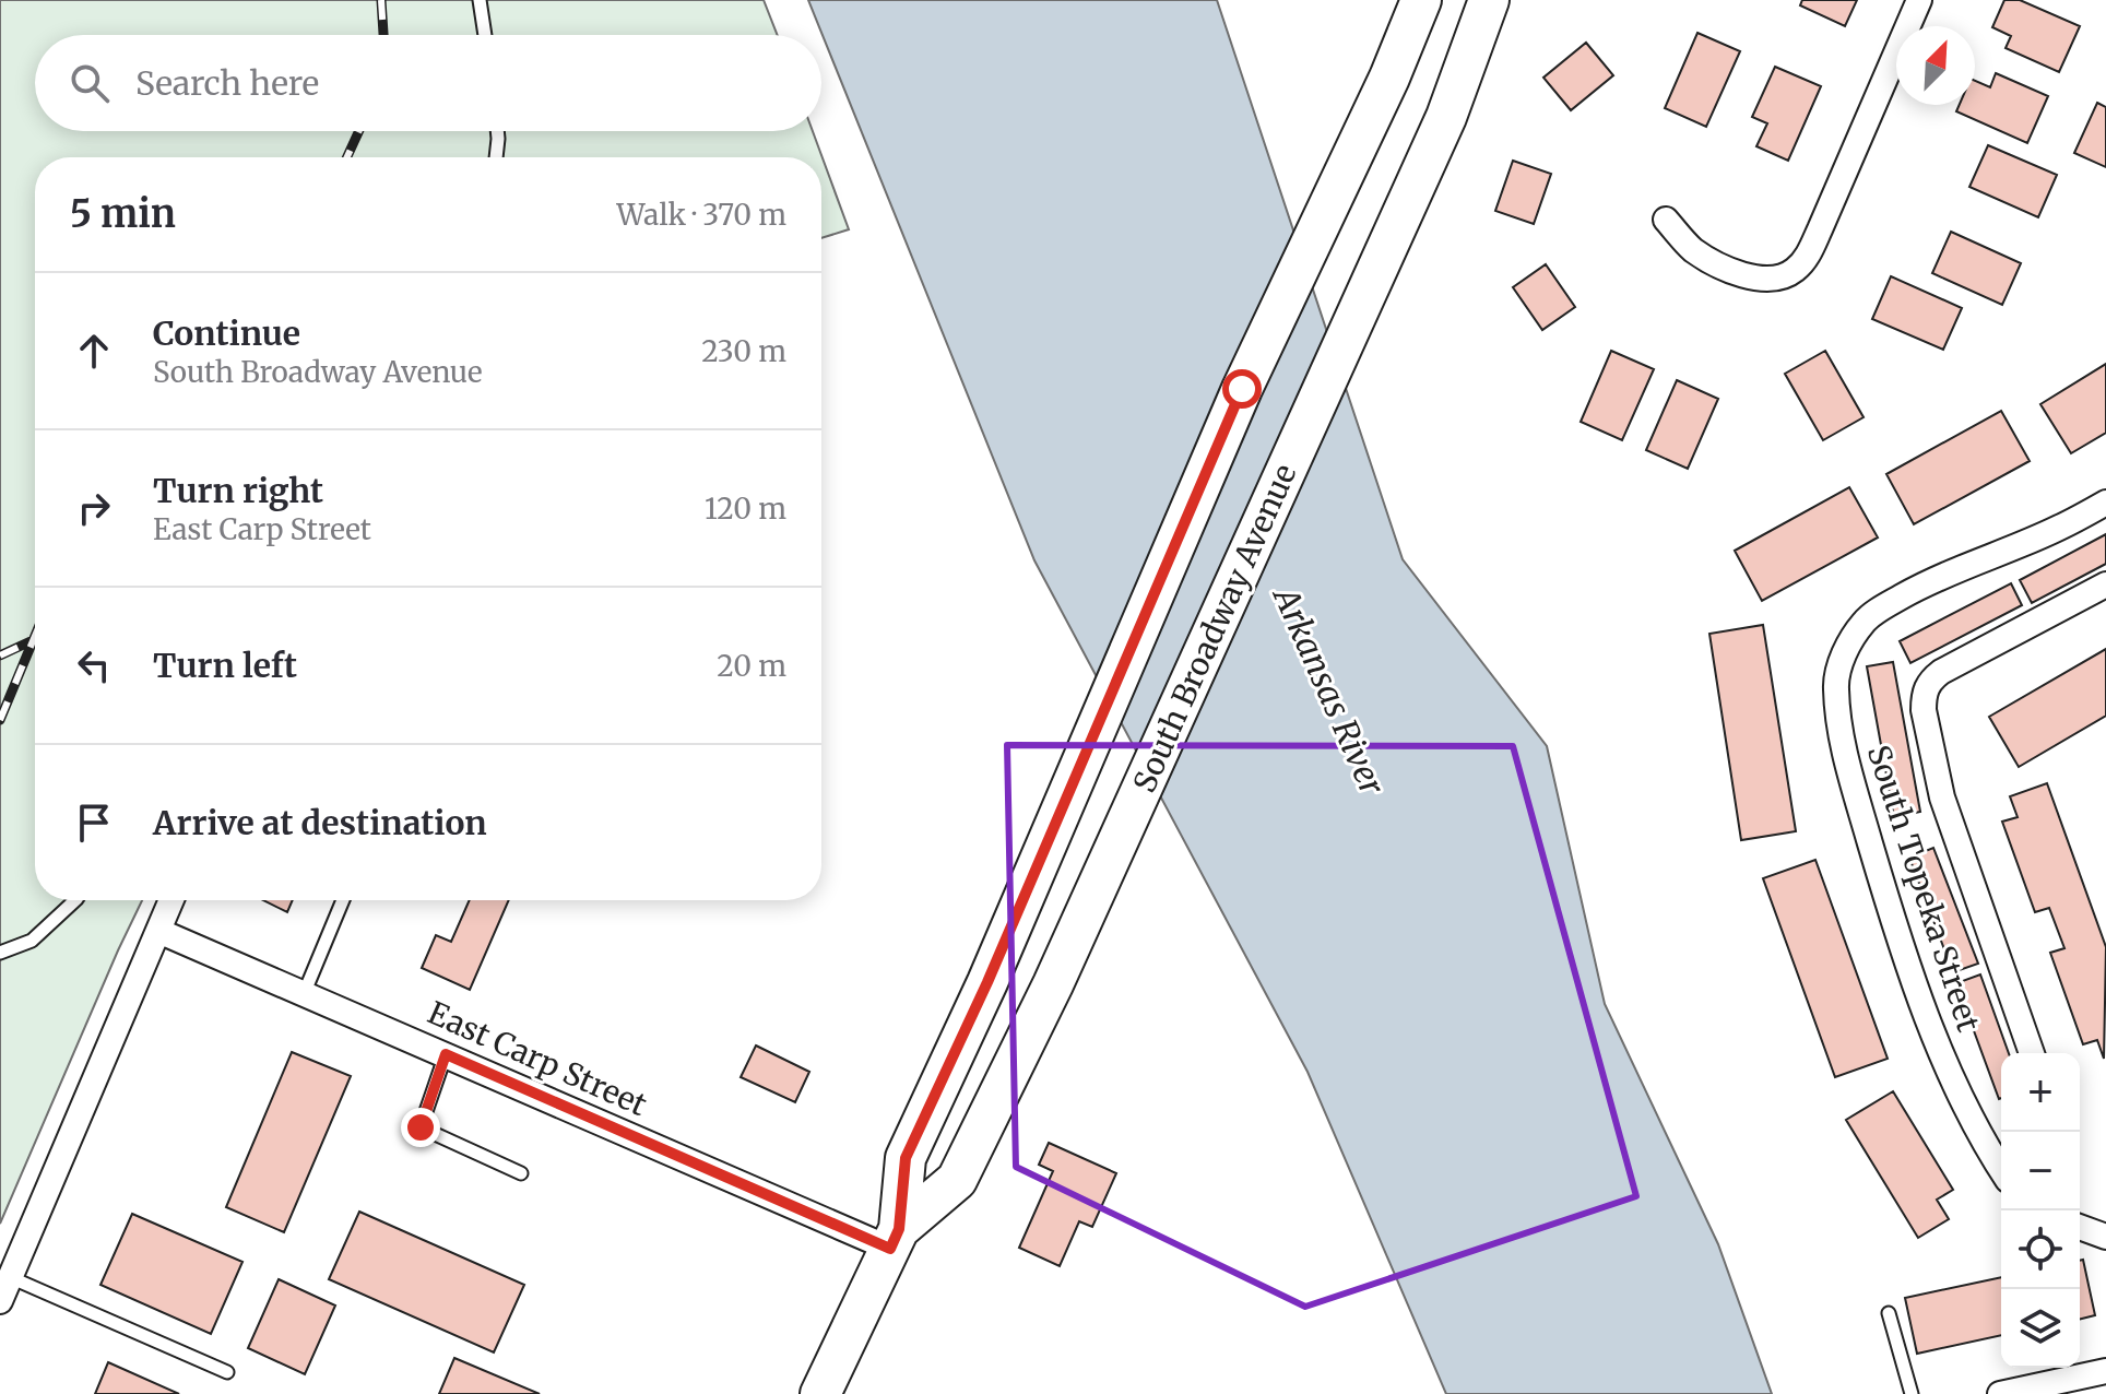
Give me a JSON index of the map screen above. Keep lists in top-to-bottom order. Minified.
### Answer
{"streets":{"main road":["South Broadway Avenue"],"street":["South Topeka Street","East Carp Street"]},"crossings":[["South Broadway Avenue","East Carp Street"]],"water":["Arkansas River"],"north":"top right","page":{"search":"Search here","heading":["5 min","Walk · 370 m"],"list":[["Continue","South Broadway Avenue","230 m"],["Turn right","East Carp Street","120 m"],["Turn left","20 m"],"Arrive at destination"],"map_buttons":["+","−"]}}
